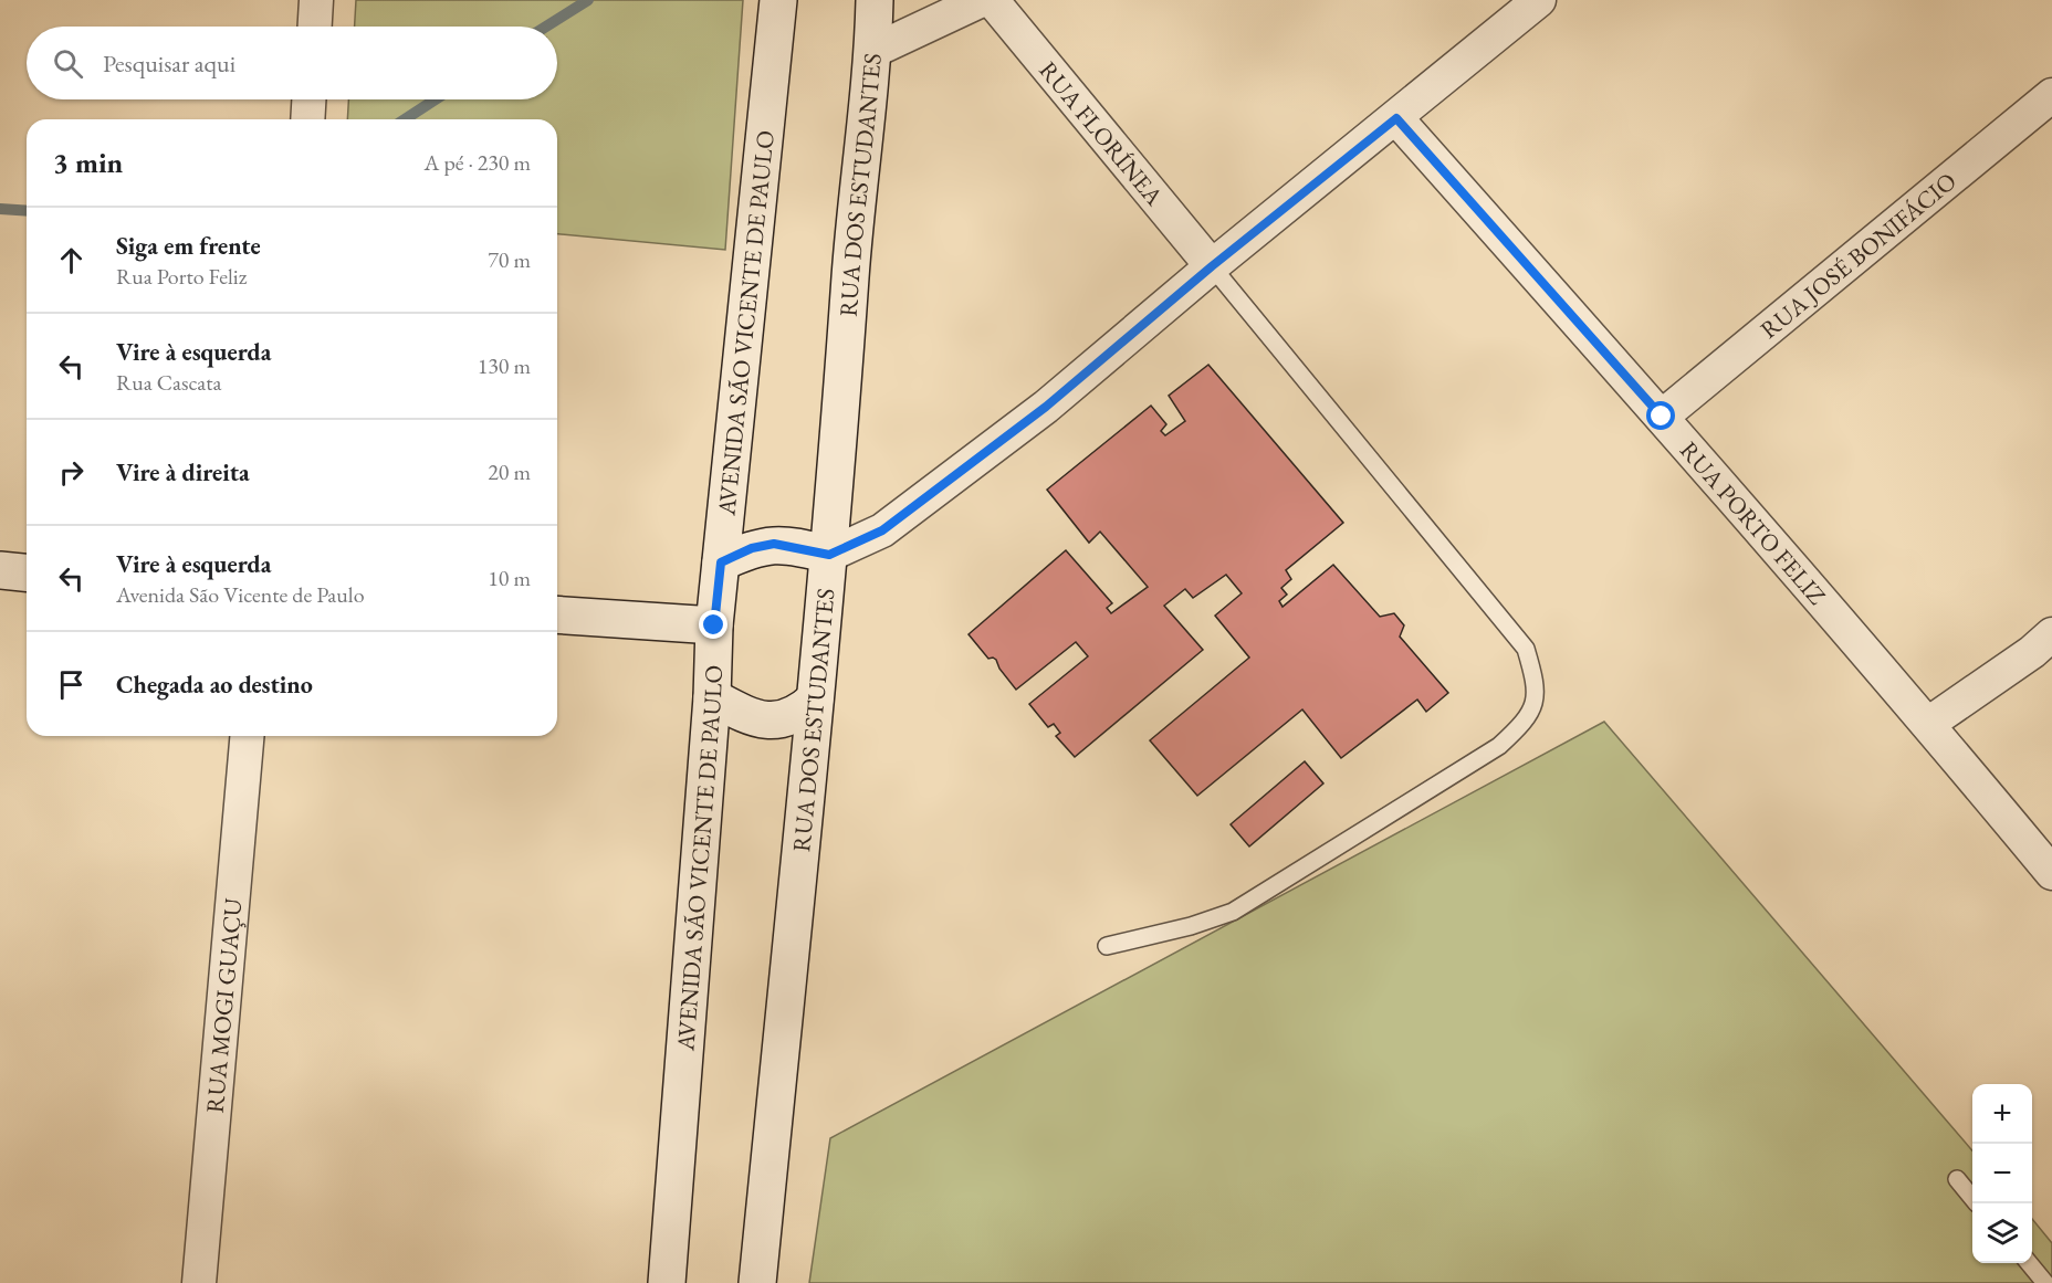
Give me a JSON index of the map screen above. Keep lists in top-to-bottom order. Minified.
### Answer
{"streets":{"main road":["RUA DOS ESTUDANTES","AVENIDA SÃO VICENTE DE PAULO"],"street":["RUA FLORÍNEA","RUA JOSÉ BONIFÁCIO","RUA PORTO FELIZ","RUA MOGI GUAÇU"]},"crossings":[["RUA JOSÉ BONIFÁCIO","RUA PORTO FELIZ"]],"page":{"search":"Pesquisar aqui","heading":["3 min","A pé · 230 m"],"list":[["Siga em frente","Rua Porto Feliz","70 m"],["Vire à esquerda","Rua Cascata","130 m"],["Vire à direita","20 m"],["Vire à esquerda","Avenida São Vicente de Paulo","10 m"],"Chegada ao destino"],"map_buttons":["+","−"]}}
